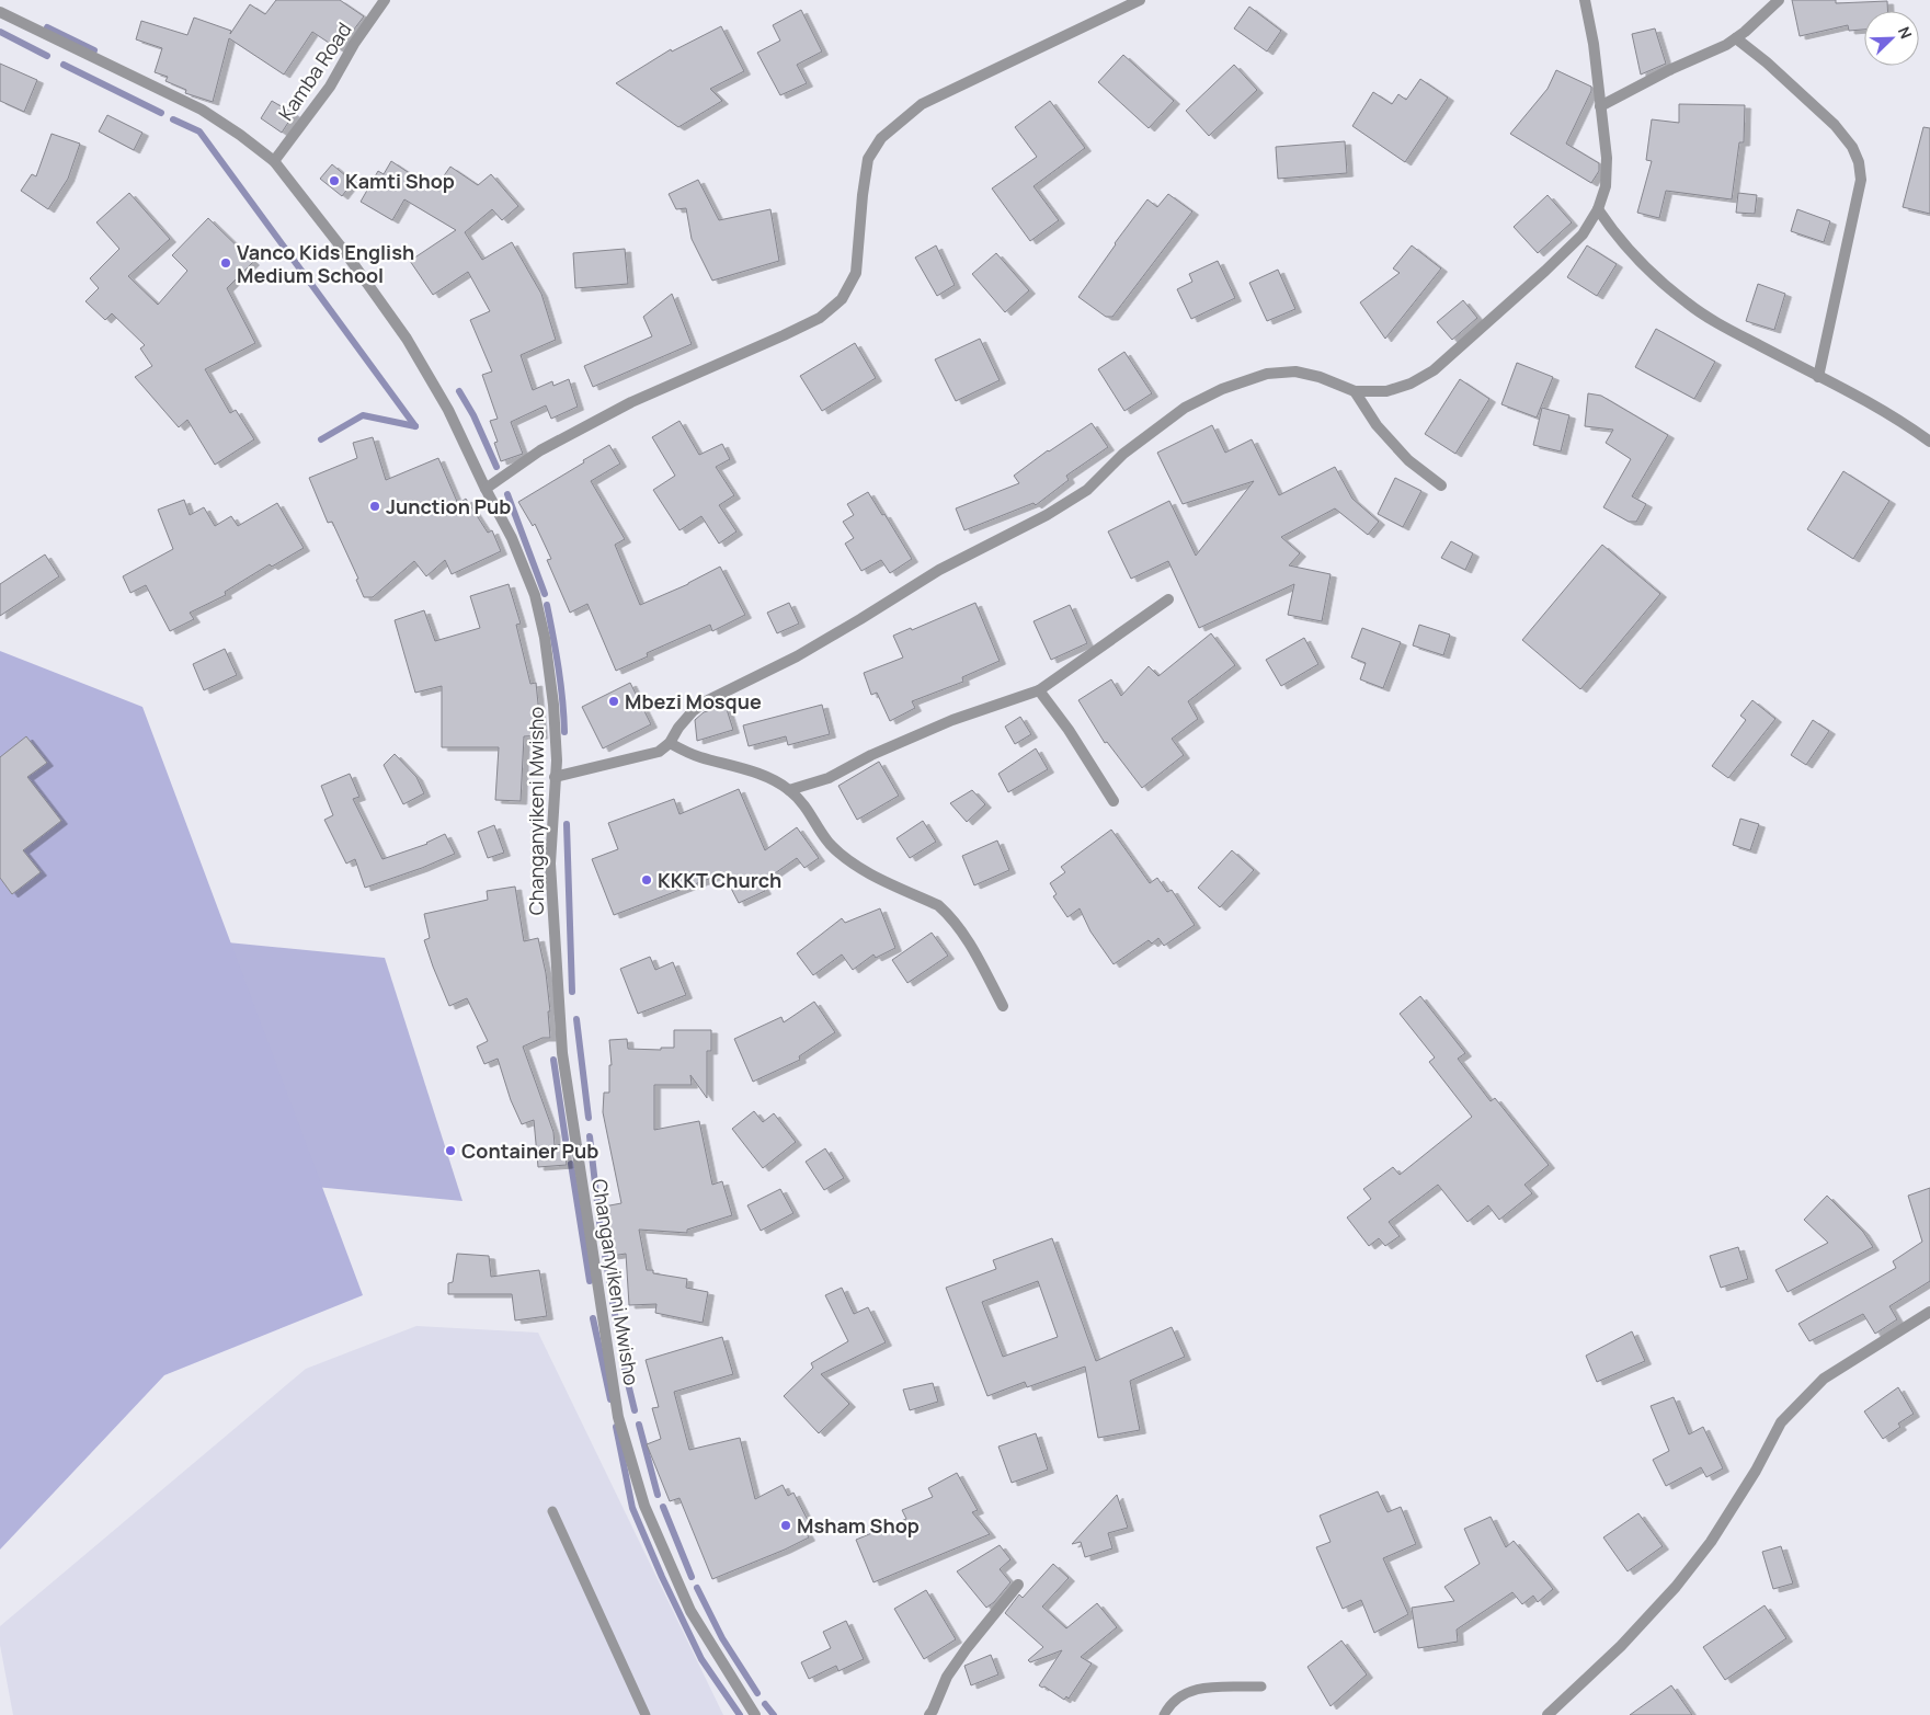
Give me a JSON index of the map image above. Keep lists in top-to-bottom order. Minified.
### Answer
{"streets":{"street":["Kamba Road","Changanyikeni Mwisho"]},"crossings":[["Kamba Road","Changanyikeni Mwisho"]],"places":["Kamti Shop","Vanco Kids English Medium School","Junction Pub","Mbezi Mosque","KKKT Church","Container Pub","Msham Shop"],"north":"top right"}
